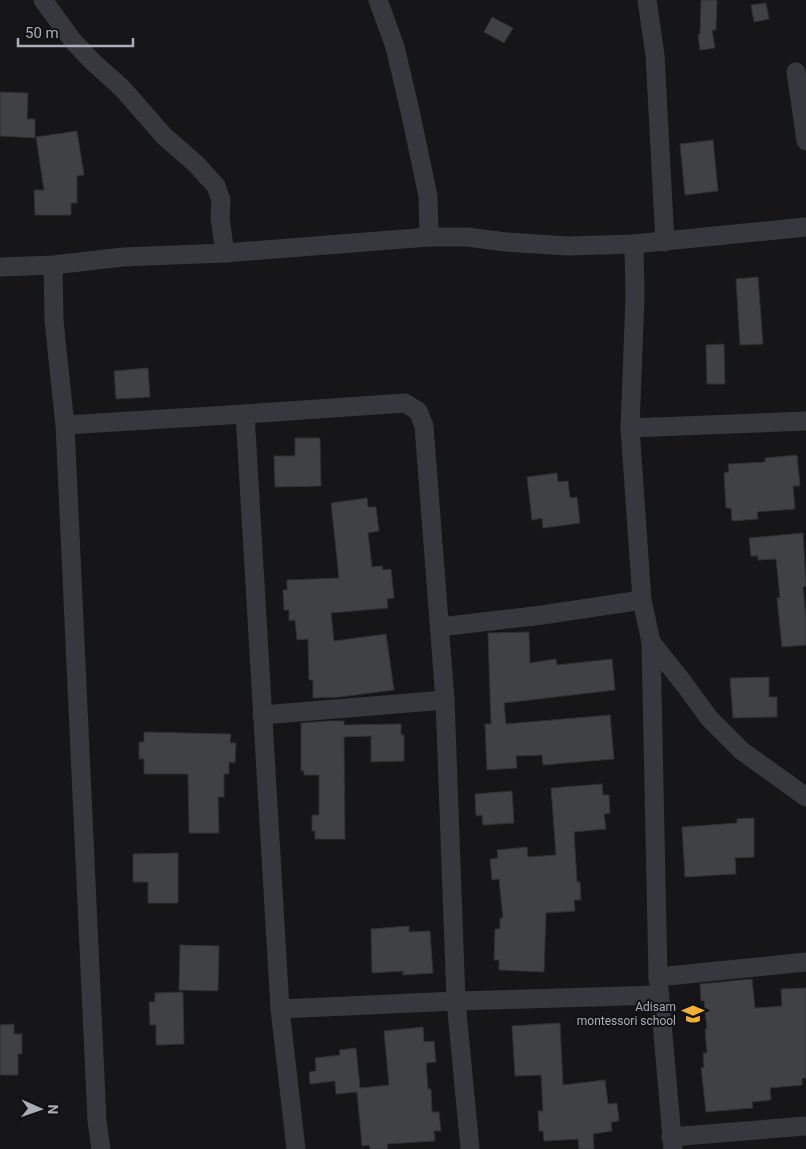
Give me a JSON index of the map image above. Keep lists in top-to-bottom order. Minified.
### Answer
{"places":{"school or university":["Adisam montessori school"]},"scale_bar":"50 m","north":"right"}
